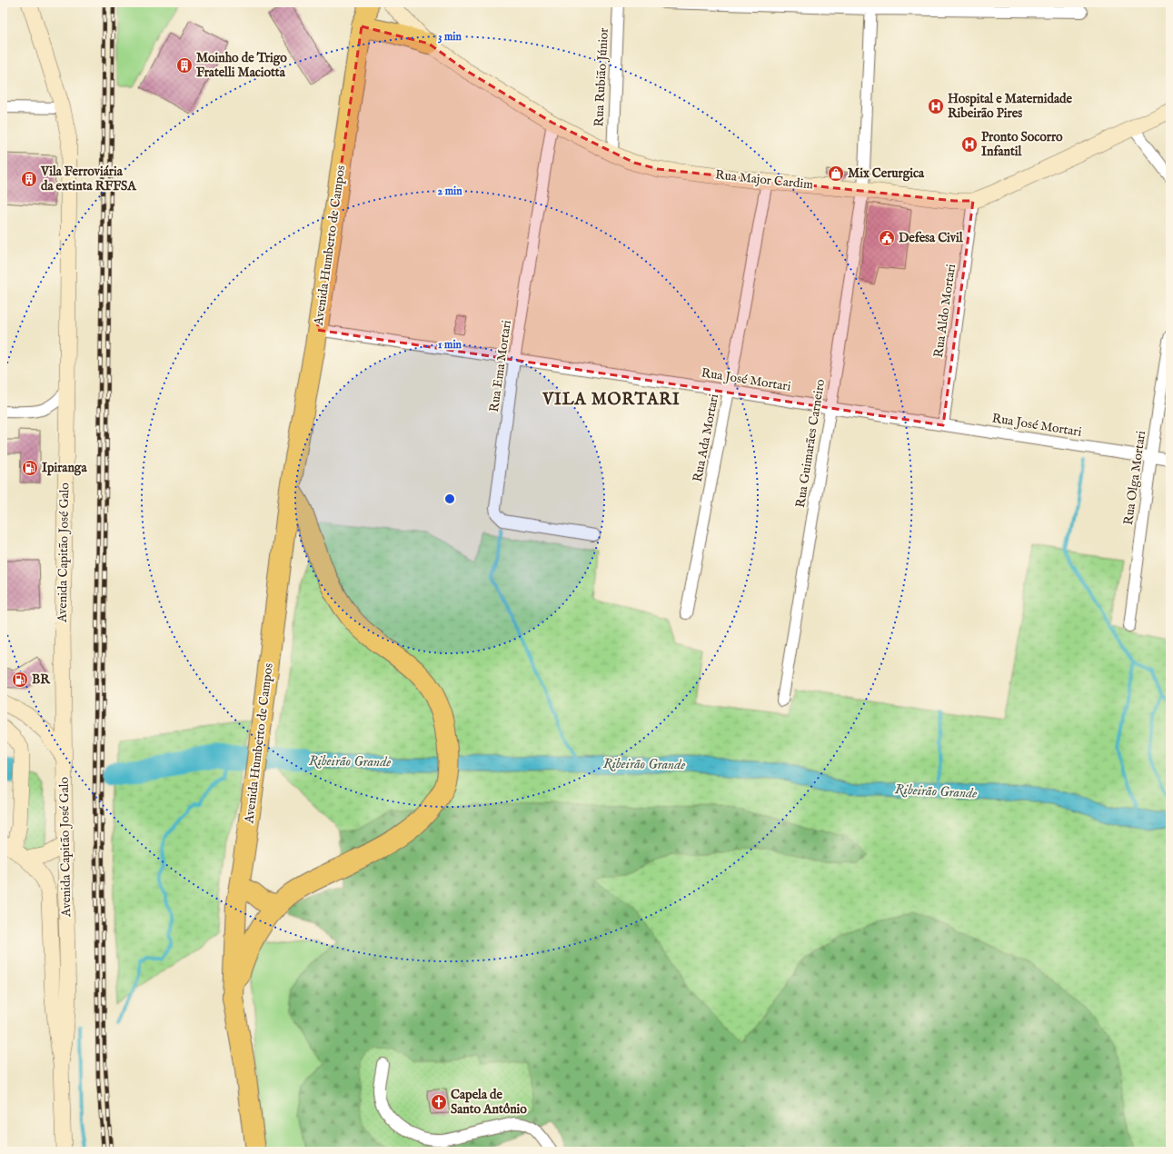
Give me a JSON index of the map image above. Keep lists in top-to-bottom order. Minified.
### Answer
{"streets":{"highway":["Avenida Humberto de Campos"],"main road":["Rua Major Cardim","Avenida Capitão José Galo"],"street":["Rua Rubião Júnior","Rua Aldo Mortari","Rua Ema Mortari","Rua José Mortari","Rua Ada Mortari","Rua Guimarães Carneiro","Rua Olga Mortari"]},"crossings":[["Rua Rubião Júnior","Rua Major Cardim"],["Rua Major Cardim","Rua Aldo Mortari"],["Rua Major Cardim","Rua Ema Mortari"],["Rua Major Cardim","Rua Ada Mortari"],["Rua Major Cardim","Rua Guimarães Carneiro"],["Avenida Humberto de Campos","Rua José Mortari"],["Rua Aldo Mortari","Rua José Mortari"],["Rua Ema Mortari","Rua José Mortari"],["Rua José Mortari","Rua Ada Mortari"],["Rua José Mortari","Rua Guimarães Carneiro"],["Rua José Mortari","Rua Olga Mortari"]],"districts":["VILA MORTARI"],"water":["Ribeirão Grande"],"places":{"building":["Moinho de Trigo Fratelli Maciotta","Vila Ferroviária da extinta RFFSA"],"hospital":["Hospital e Maternidade Ribeirão Pires","Pronto Socorro Infantil"],"shop":["Mix Cerurgica"],"public building":["Defesa Civil"],"fuel station":["Ipiranga","BR"],"church":["Capela de Santo Antônio"]},"rings":["3 min","2 min","1 min"]}
